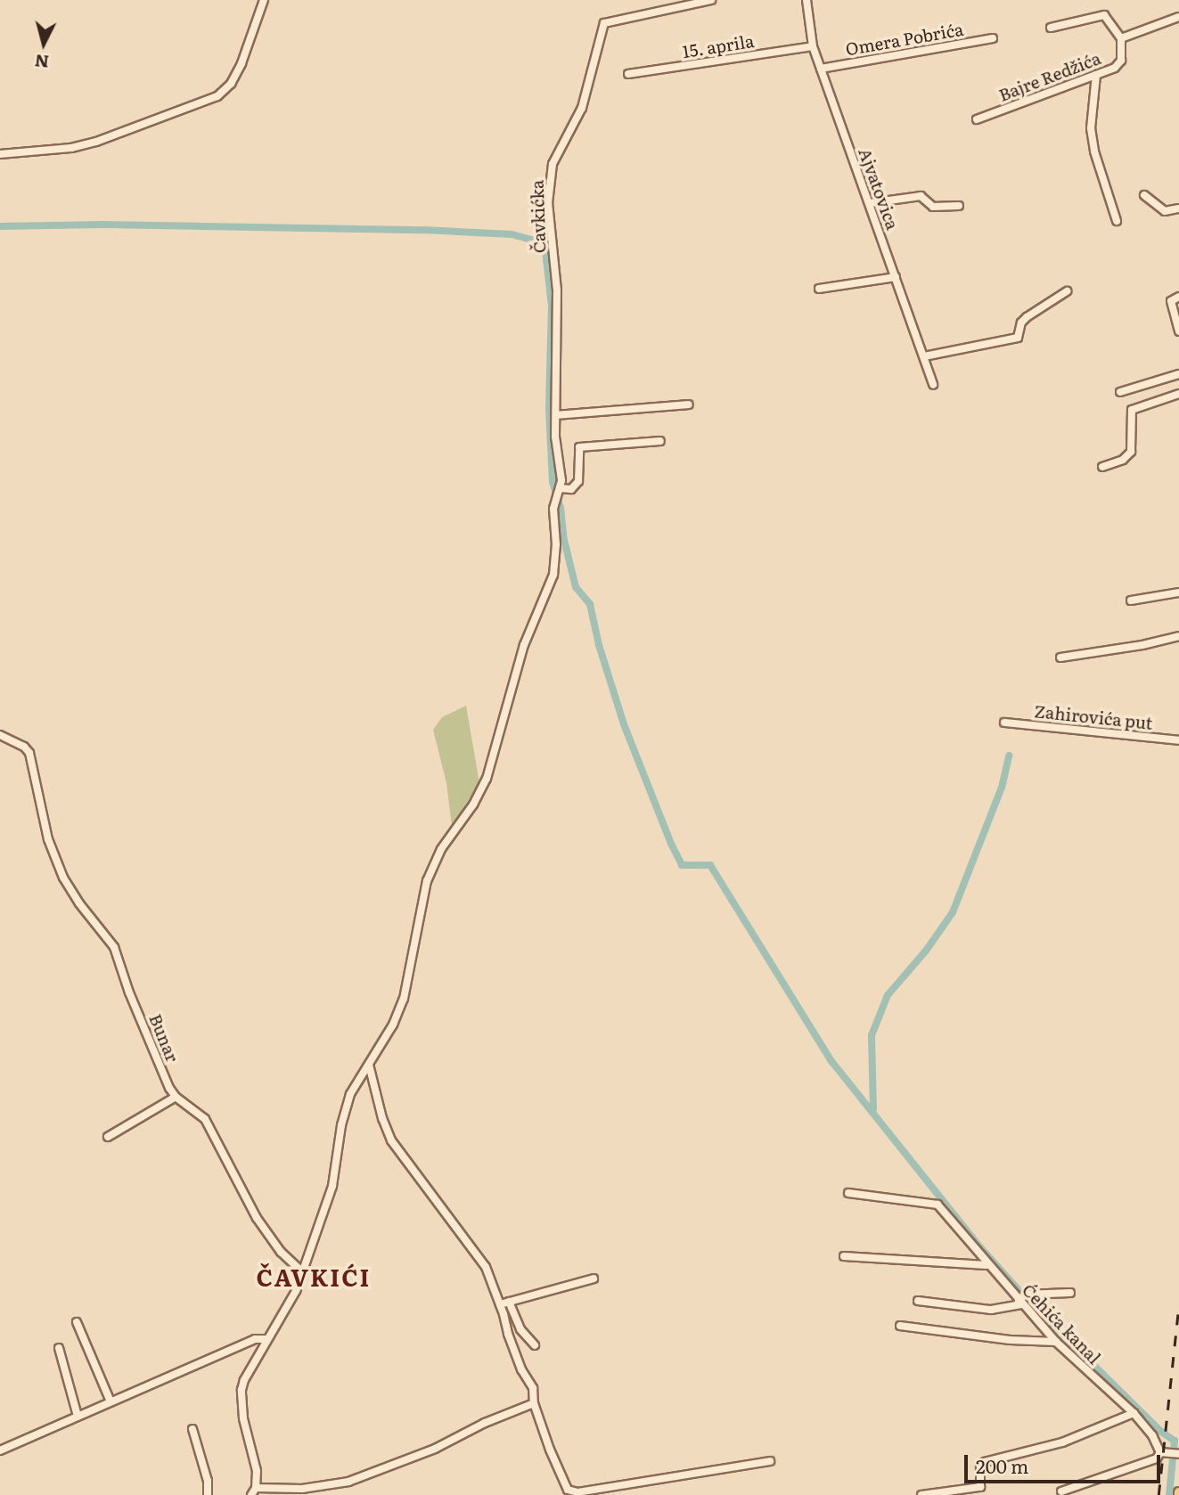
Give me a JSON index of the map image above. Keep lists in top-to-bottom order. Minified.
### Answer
{"streets":{"street":["Omera Pobrića","15. aprila","Bajre Redžića","Ajvatovica","Čavkićka","Zahirovića put","Bunar","Ćehića kanal"]},"crossings":[["Omera Pobrića","Ajvatovica"],["15. aprila","Ajvatovica"]],"districts":["ČAVKIĆI"],"scale_bar":"200 m","north":"bottom"}
